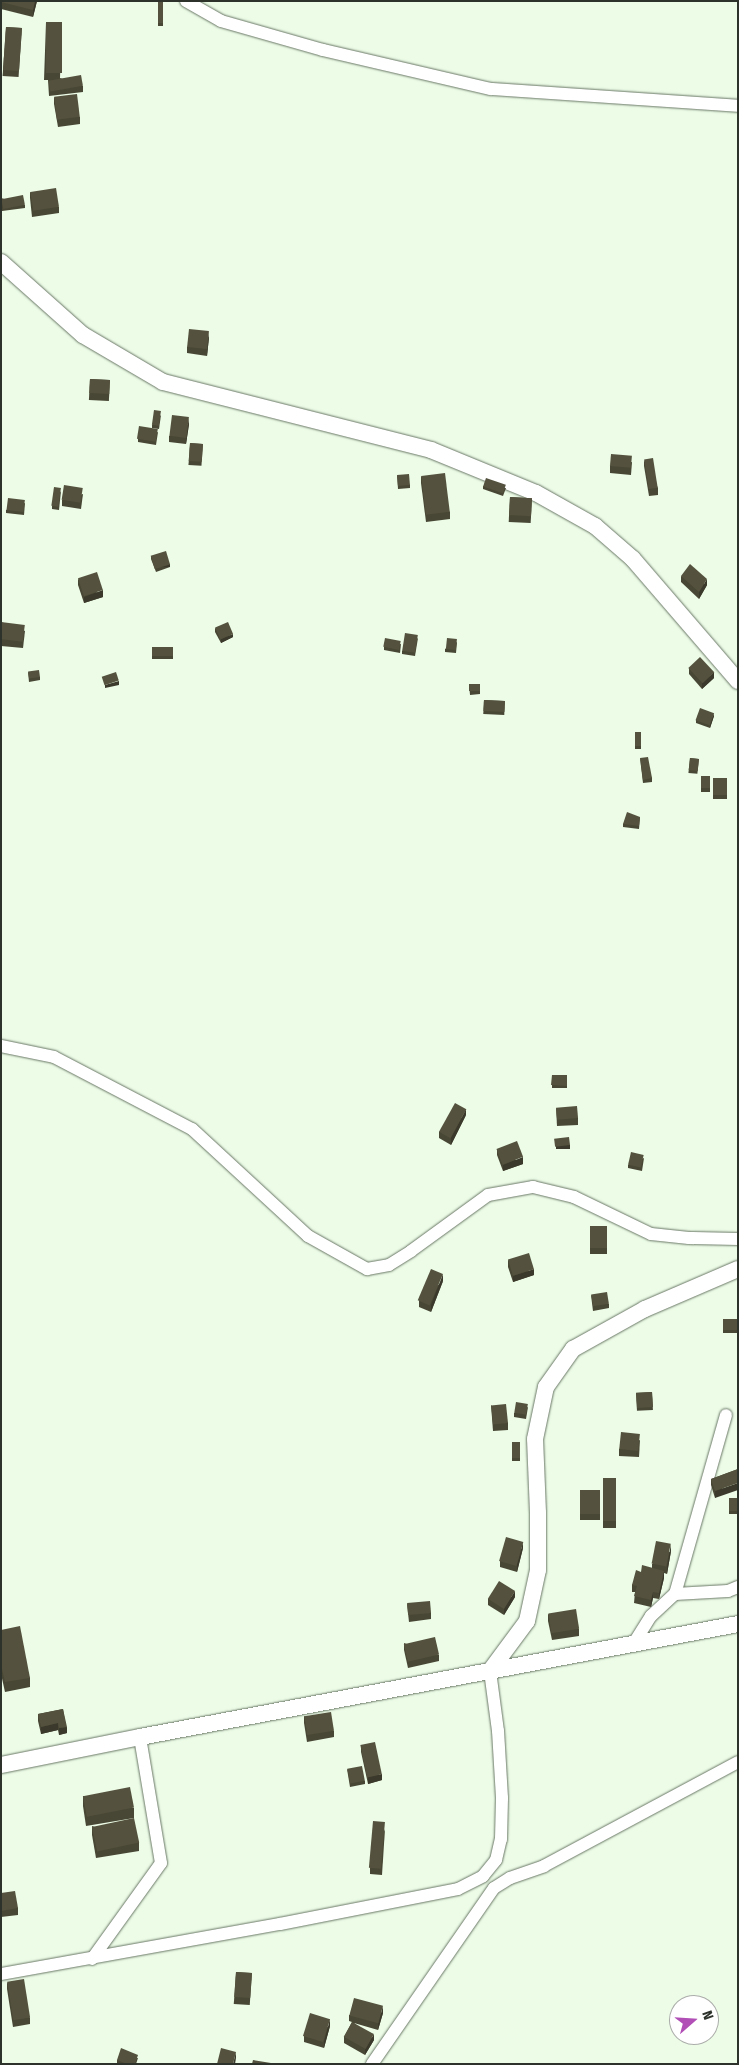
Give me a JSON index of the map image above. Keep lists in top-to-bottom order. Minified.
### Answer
{"north":"right"}
